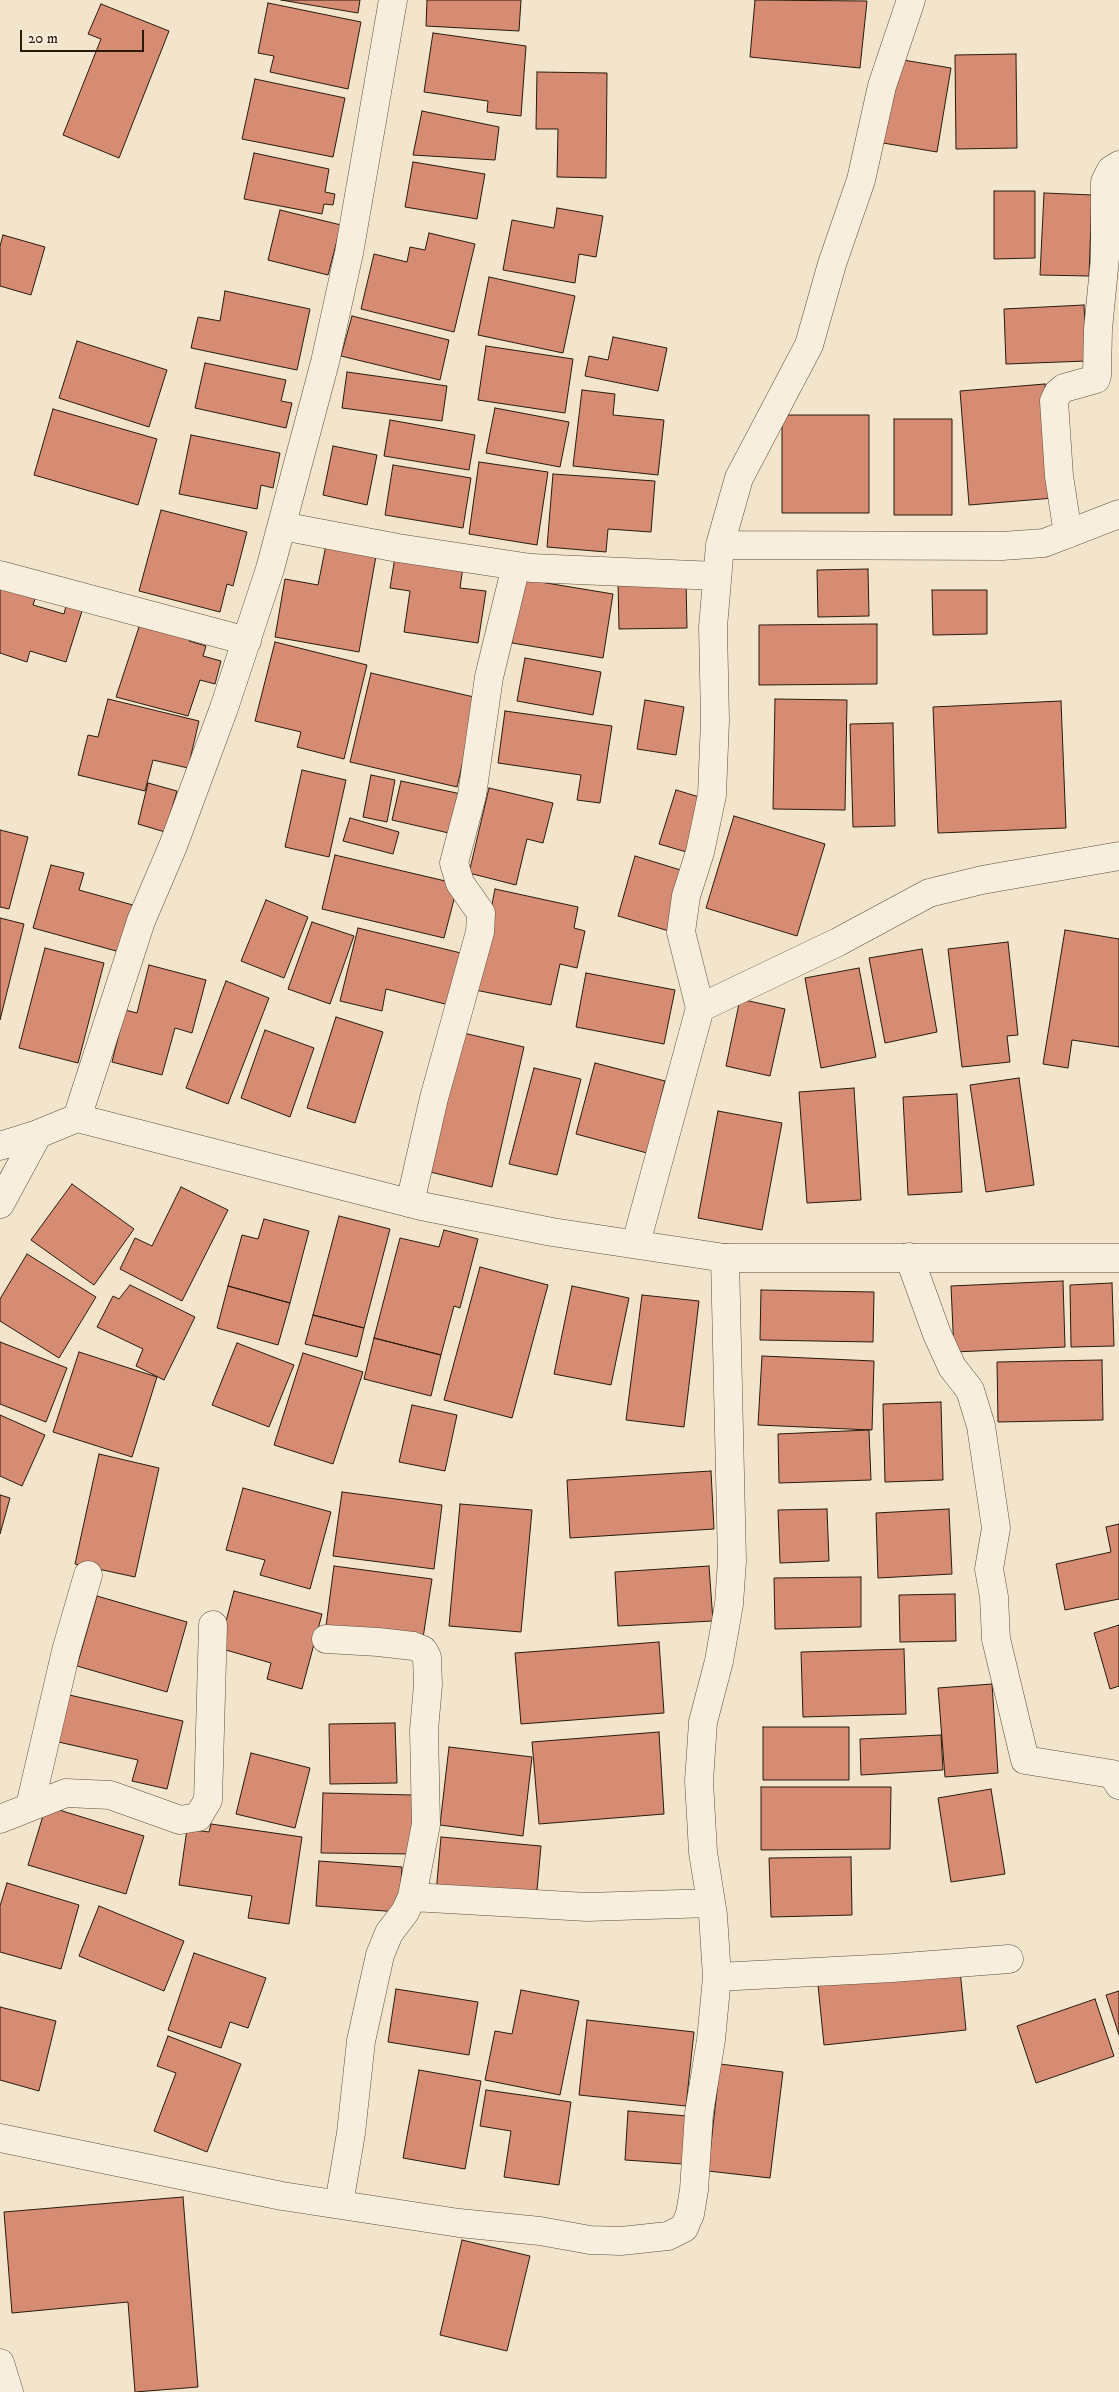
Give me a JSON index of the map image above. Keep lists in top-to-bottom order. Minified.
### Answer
{"scale_bar":"20 m"}
